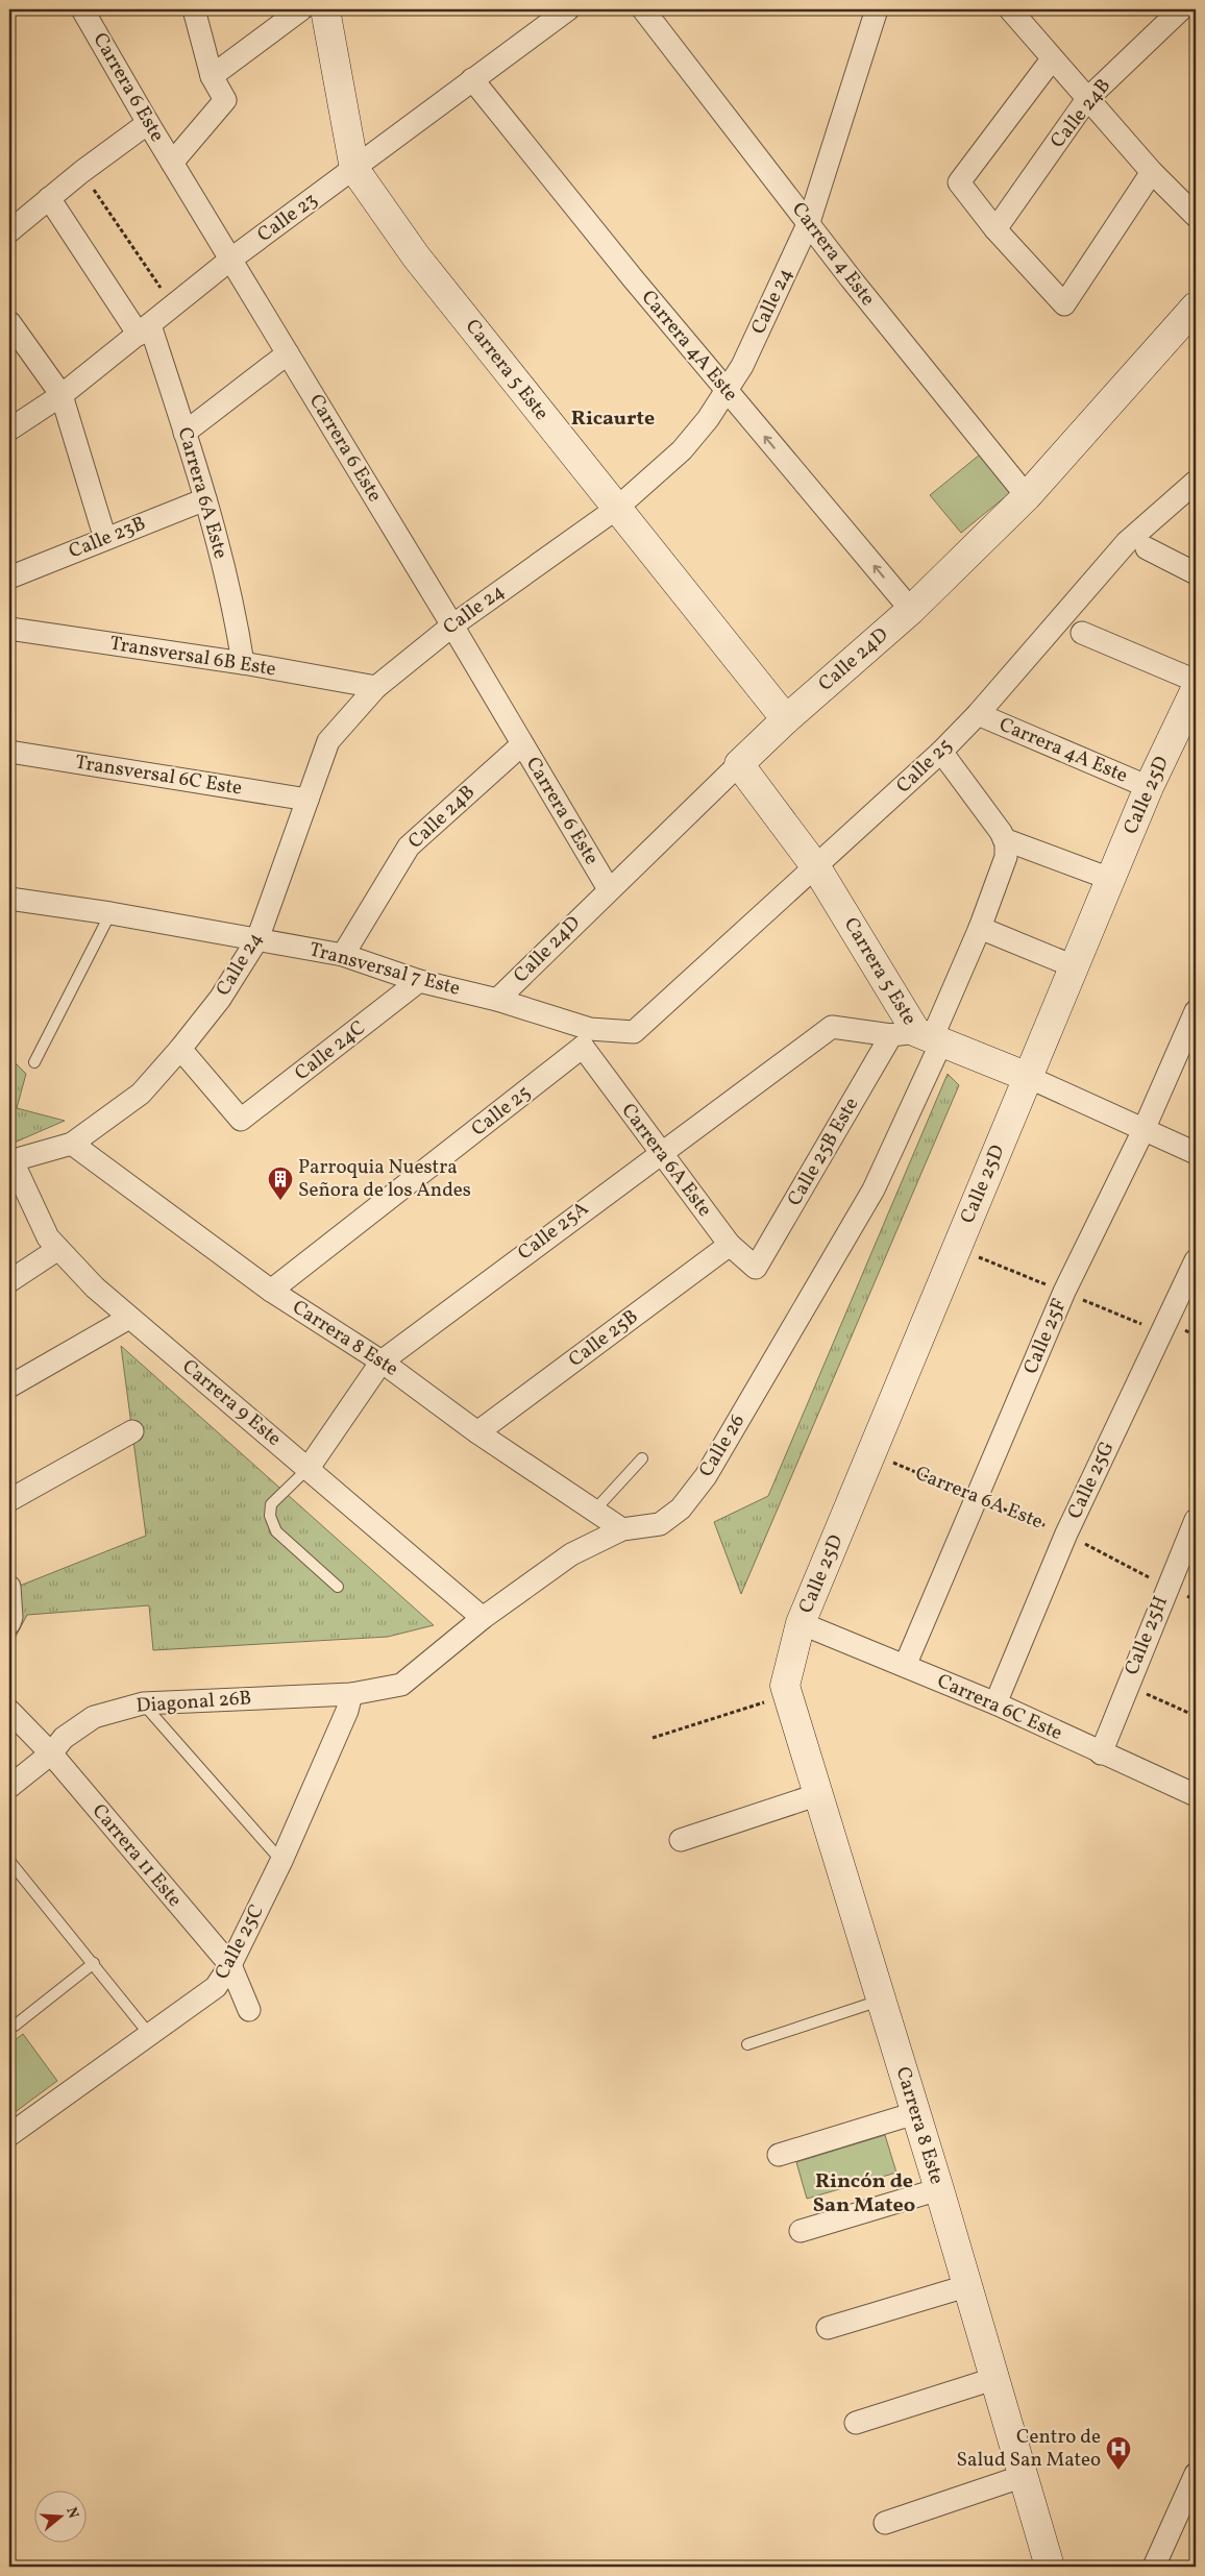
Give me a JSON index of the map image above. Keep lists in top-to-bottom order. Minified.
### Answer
{"streets":{"main road":["Carrera 5 Este","Calle 24D","Calle 25D","Carrera 8 Este"],"street":["Carrera 6 Este","Calle 24B","Calle 23","Carrera 4 Este","Calle 24","Carrera 4A Este","Carrera 6A Este","Calle 23B","Transversal 6B Este","Calle 25","Transversal 6C Este","Transversal 7 Este","Calle 24C","Calle 25B Este","Calle 25A","Calle 25F","Calle 25B","Carrera 9 Este","Calle 26","Calle 25G","Calle 25H","Diagonal 26B","Carrera 6C Este","Carrera 11 Este","Calle 25C"]},"crossings":[["Carrera 6 Este","Calle 24B"],["Carrera 6 Este","Calle 23"],["Carrera 6 Este","Calle 24"],["Carrera 6 Este","Calle 24D"],["Calle 24B","Transversal 7 Este"],["Calle 23","Carrera 4A Este"],["Calle 23","Carrera 5 Este"],["Calle 23","Carrera 6A Este"],["Carrera 4 Este","Calle 24"],["Carrera 4 Este","Calle 24D"],["Calle 24","Carrera 4A Este"],["Calle 24","Carrera 5 Este"],["Calle 24","Transversal 6B Este"],["Calle 24","Transversal 6C Este"],["Calle 24","Transversal 7 Este"],["Calle 24","Calle 24C"],["Calle 24","Carrera 8 Este"],["Calle 24","Carrera 9 Este"],["Carrera 4A Este","Calle 24D"],["Carrera 4A Este","Calle 25"],["Carrera 4A Este","Calle 25D"],["Carrera 5 Este","Calle 24D"],["Carrera 5 Este","Calle 25"],["Carrera 5 Este","Calle 25B Este"],["Carrera 5 Este","Calle 25A"],["Carrera 5 Este","Calle 26"],["Carrera 6A Este","Calle 23B"],["Carrera 6A Este","Transversal 6B Este"],["Carrera 6A Este","Calle 25"],["Carrera 6A Este","Calle 25D"],["Carrera 6A Este","Transversal 7 Este"],["Carrera 6A Este","Calle 25B Este"],["Carrera 6A Este","Calle 25A"],["Carrera 6A Este","Calle 25F"],["Carrera 6A Este","Calle 25B"],["Carrera 6A Este","Calle 25G"],["Carrera 6A Este","Calle 25H"],["Calle 24D","Transversal 7 Este"],["Calle 25","Transversal 7 Este"],["Calle 25","Carrera 8 Este"],["Calle 25D","Carrera 8 Este"],["Calle 25D","Carrera 6C Este"],["Transversal 7 Este","Calle 24C"],["Calle 25B Este","Calle 25A"],["Calle 25B Este","Calle 26"],["Calle 25A","Carrera 8 Este"],["Calle 25A","Carrera 9 Este"],["Calle 25A","Calle 26"],["Calle 25F","Carrera 6C Este"],["Carrera 8 Este","Calle 25B"],["Carrera 8 Este","Calle 26"],["Carrera 9 Este","Calle 26"],["Calle 26","Diagonal 26B"],["Calle 26","Calle 25C"],["Calle 25G","Carrera 6C Este"],["Calle 25H","Carrera 6C Este"],["Diagonal 26B","Carrera 11 Este"],["Diagonal 26B","Calle 25C"],["Carrera 11 Este","Calle 25C"]],"districts":["Ricaurte","Rincón de San Mateo"],"places":{"building":["Parroquia Nuestra Señora de los Andes"],"hospital":["Centro de Salud San Mateo"]},"north":"right"}
